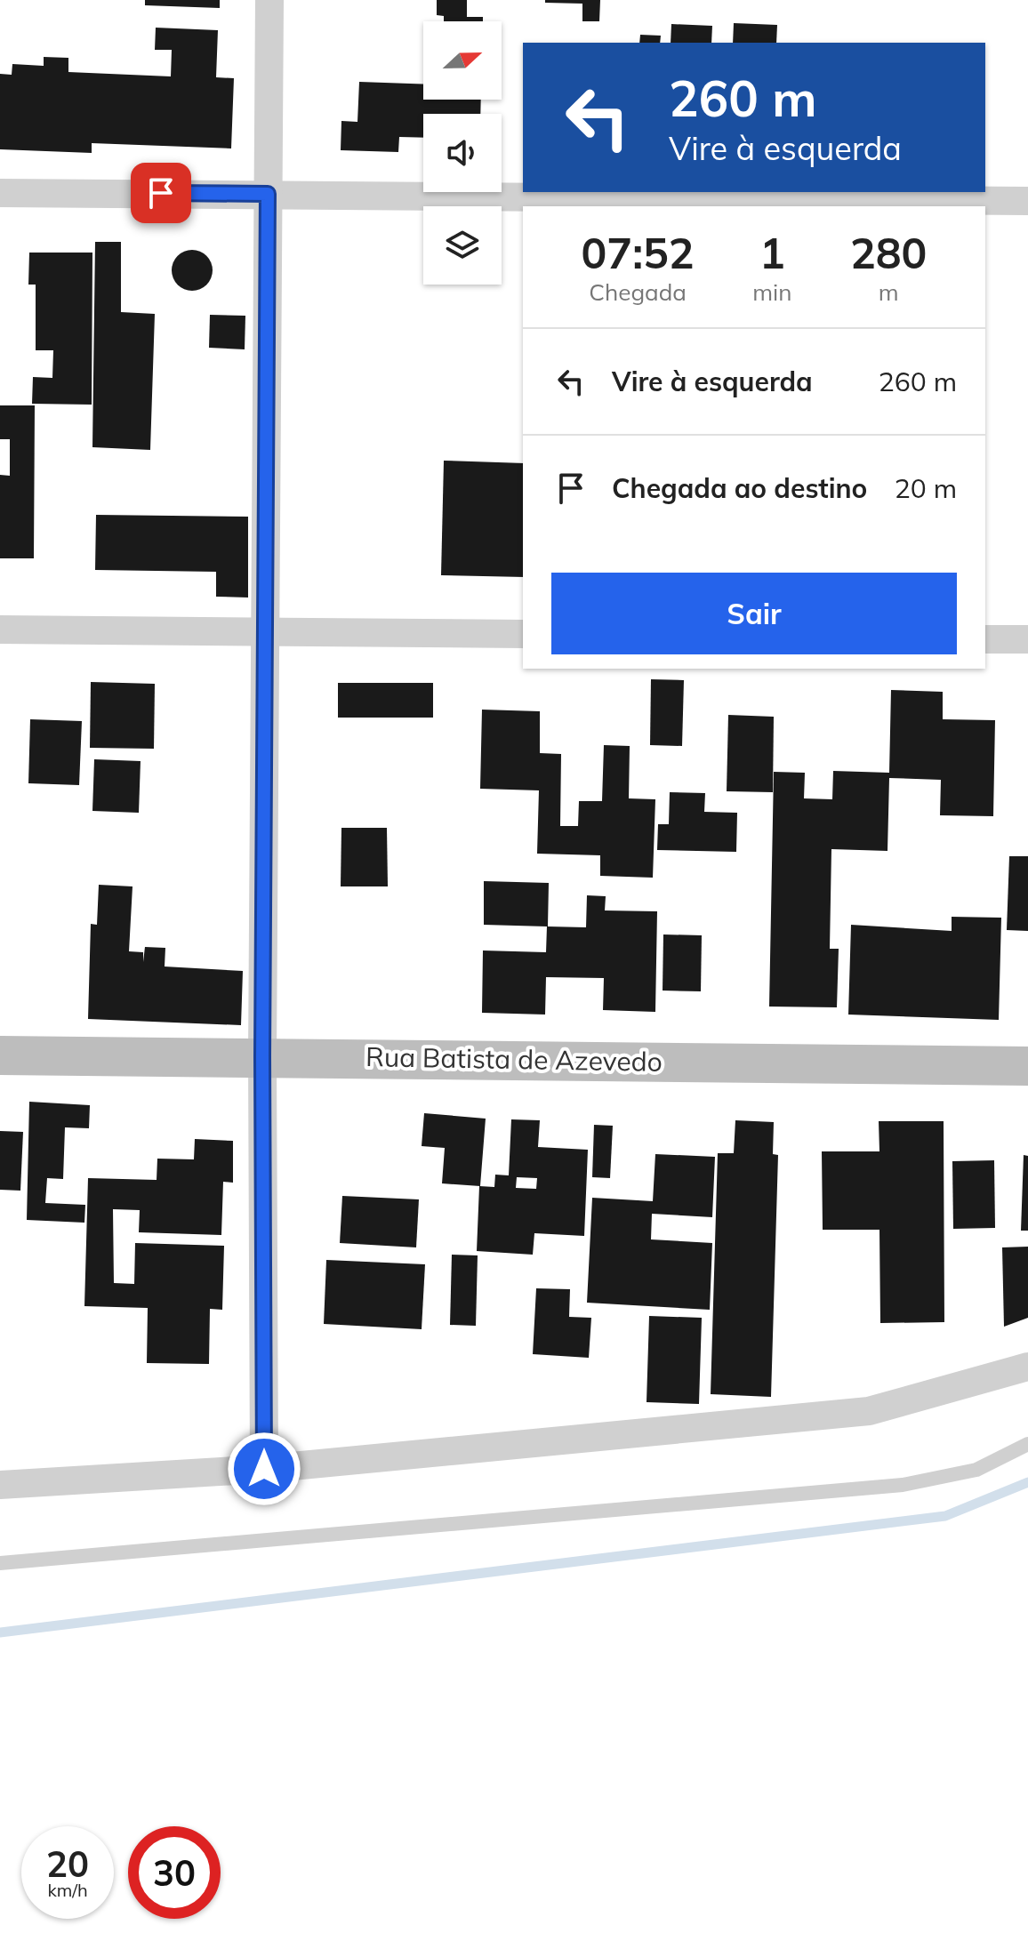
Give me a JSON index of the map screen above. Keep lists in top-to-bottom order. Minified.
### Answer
{"streets":{"street":["Rua Batista de Azevedo"]},"north":"right","page":{"turn":["260 m","Vire à esquerda"],"eta":["07:52","Chegada","1","min","280","m"],"list":[{"name":"Vire à esquerda","value":"260 m"},{"name":"Chegada ao destino","value":"20 m"}],"buttons":"Sair","speed":"20 km/h","limit":"30"}}
